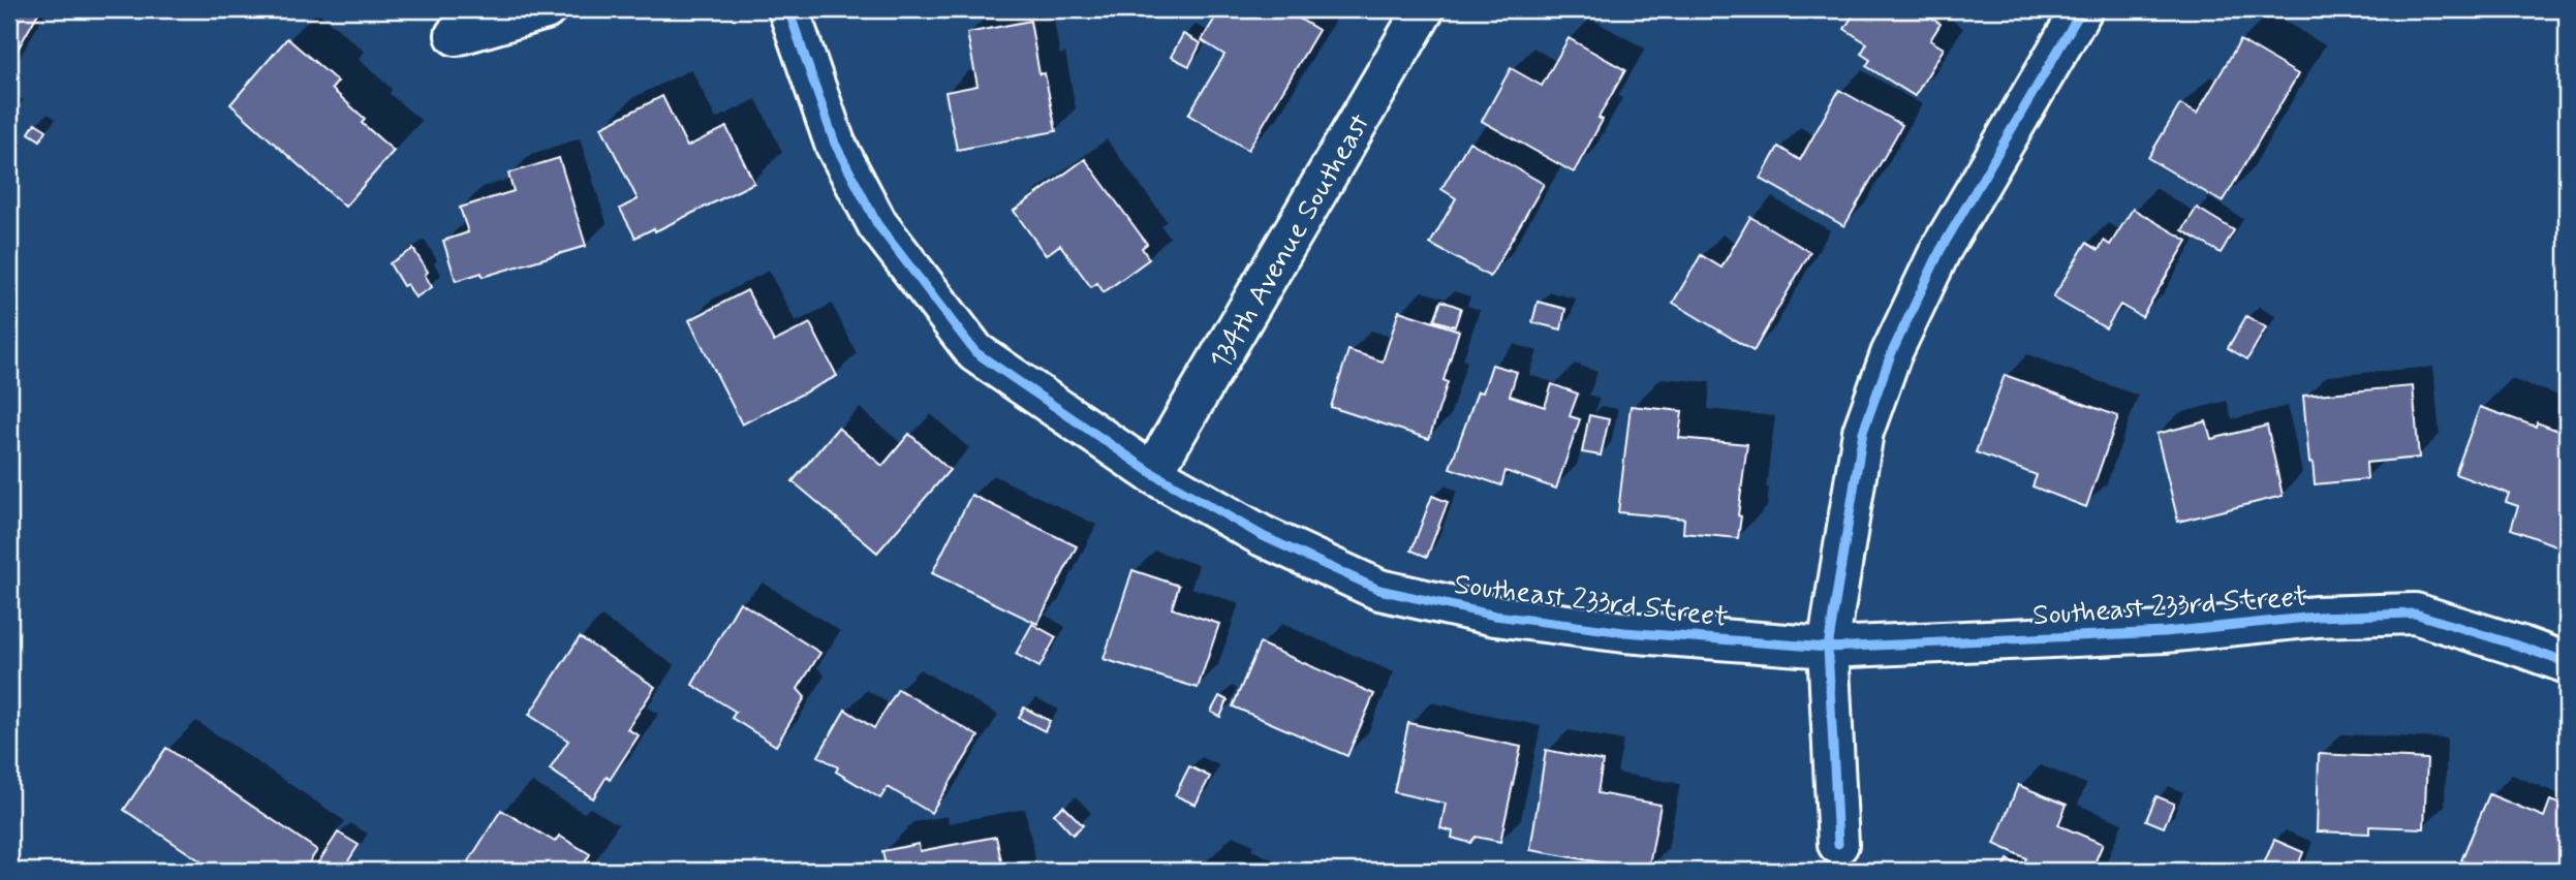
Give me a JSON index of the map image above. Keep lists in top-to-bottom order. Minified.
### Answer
{"streets":{"street":["134th Avenue Southeast","Southeast 233rd Street"]},"crossings":[["134th Avenue Southeast","Southeast 233rd Street"]]}
